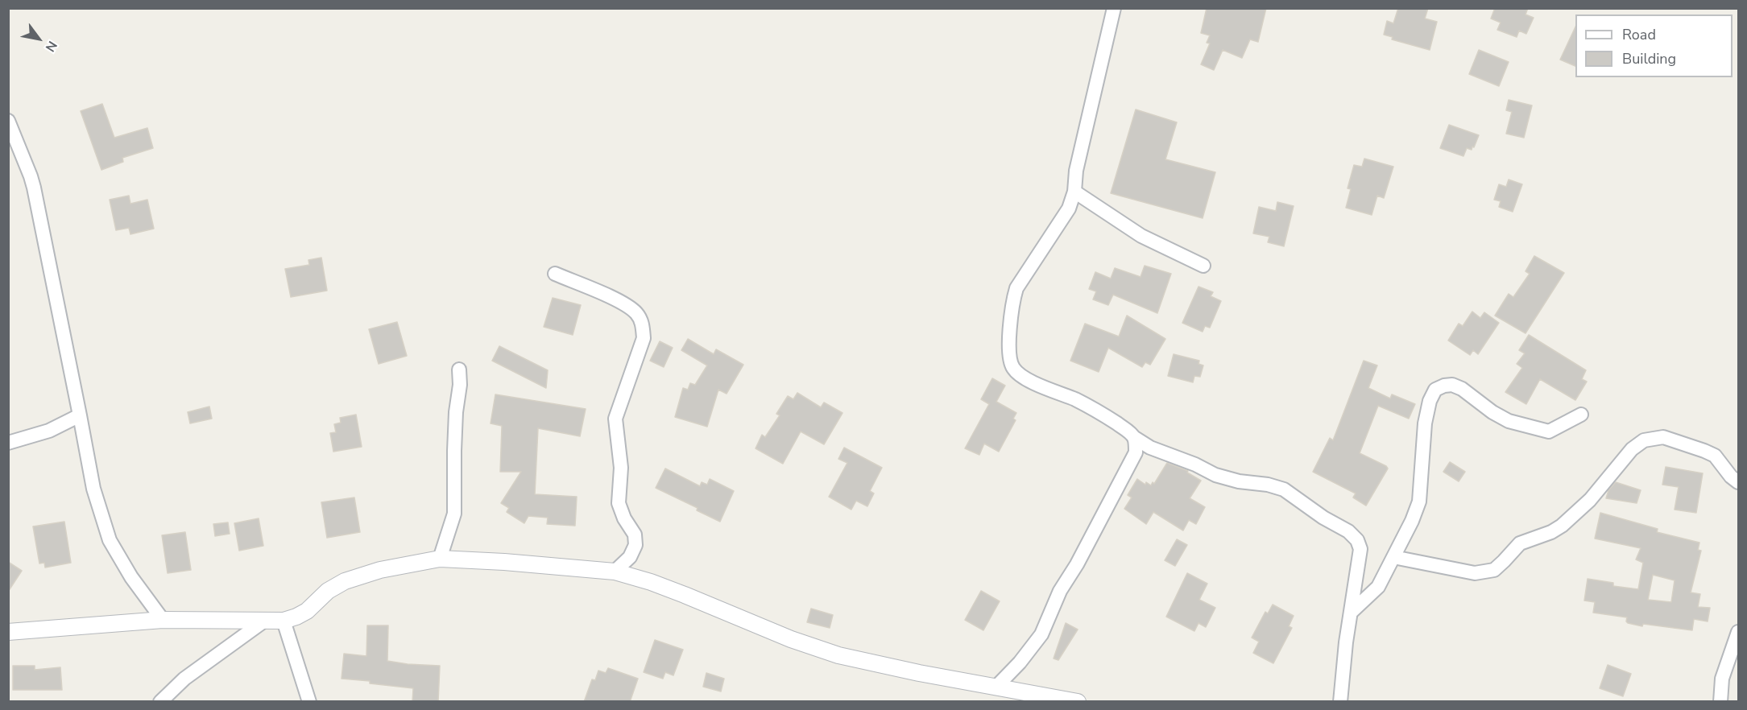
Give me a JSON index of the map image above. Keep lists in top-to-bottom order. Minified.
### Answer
{"legend":["Road","Building"],"north":"bottom right"}
